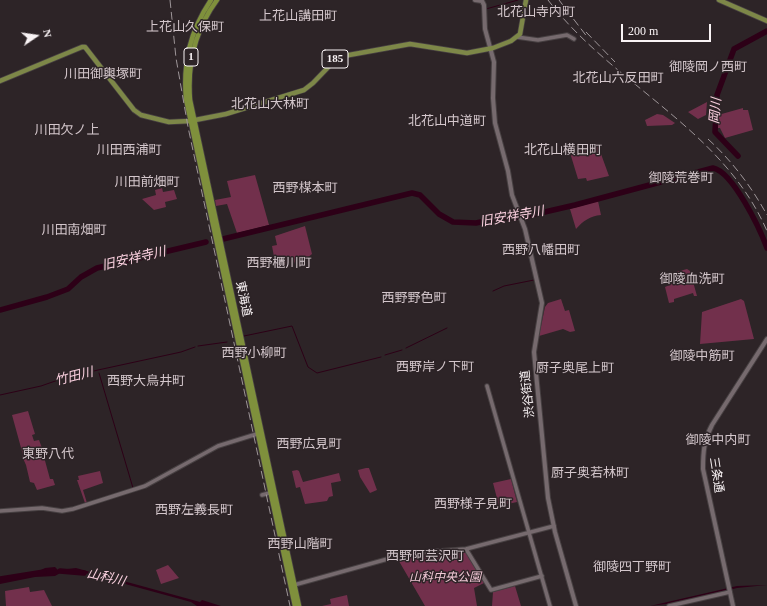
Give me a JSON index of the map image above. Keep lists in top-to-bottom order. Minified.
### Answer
{"streets":{"highway":["1","東海道"],"main road":["185","渋谷街道","三条通"]},"crossings":[["185","東海道"],["185","渋谷街道"]],"districts":["北花山寺内町","上花山講田町","上花山久保町","御陵岡ノ西町","川田御輿塚町","北花山六反田町","北花山大林町","北花山中道町","川田欠ノ上","川田西浦町","北花山横田町","御陵荒巻町","川田前畑町","西野楳本町","川田南畑町","西野八幡田町","西野櫃川町","御陵血洗町","西野野色町","西野小柳町","御陵中筋町","西野岸ノ下町","厨子奥尾上町","西野大鳥井町","御陵中内町","西野広見町","東野八代","厨子奥若林町","西野様子見町","西野左義長町","西野山階町","西野阿芸沢町","御陵四丁野町"],"water":["岡川","旧安祥寺川","竹田川","山科川"],"parks":["山科中央公園"],"scale_bar":"200 m","north":"right"}
